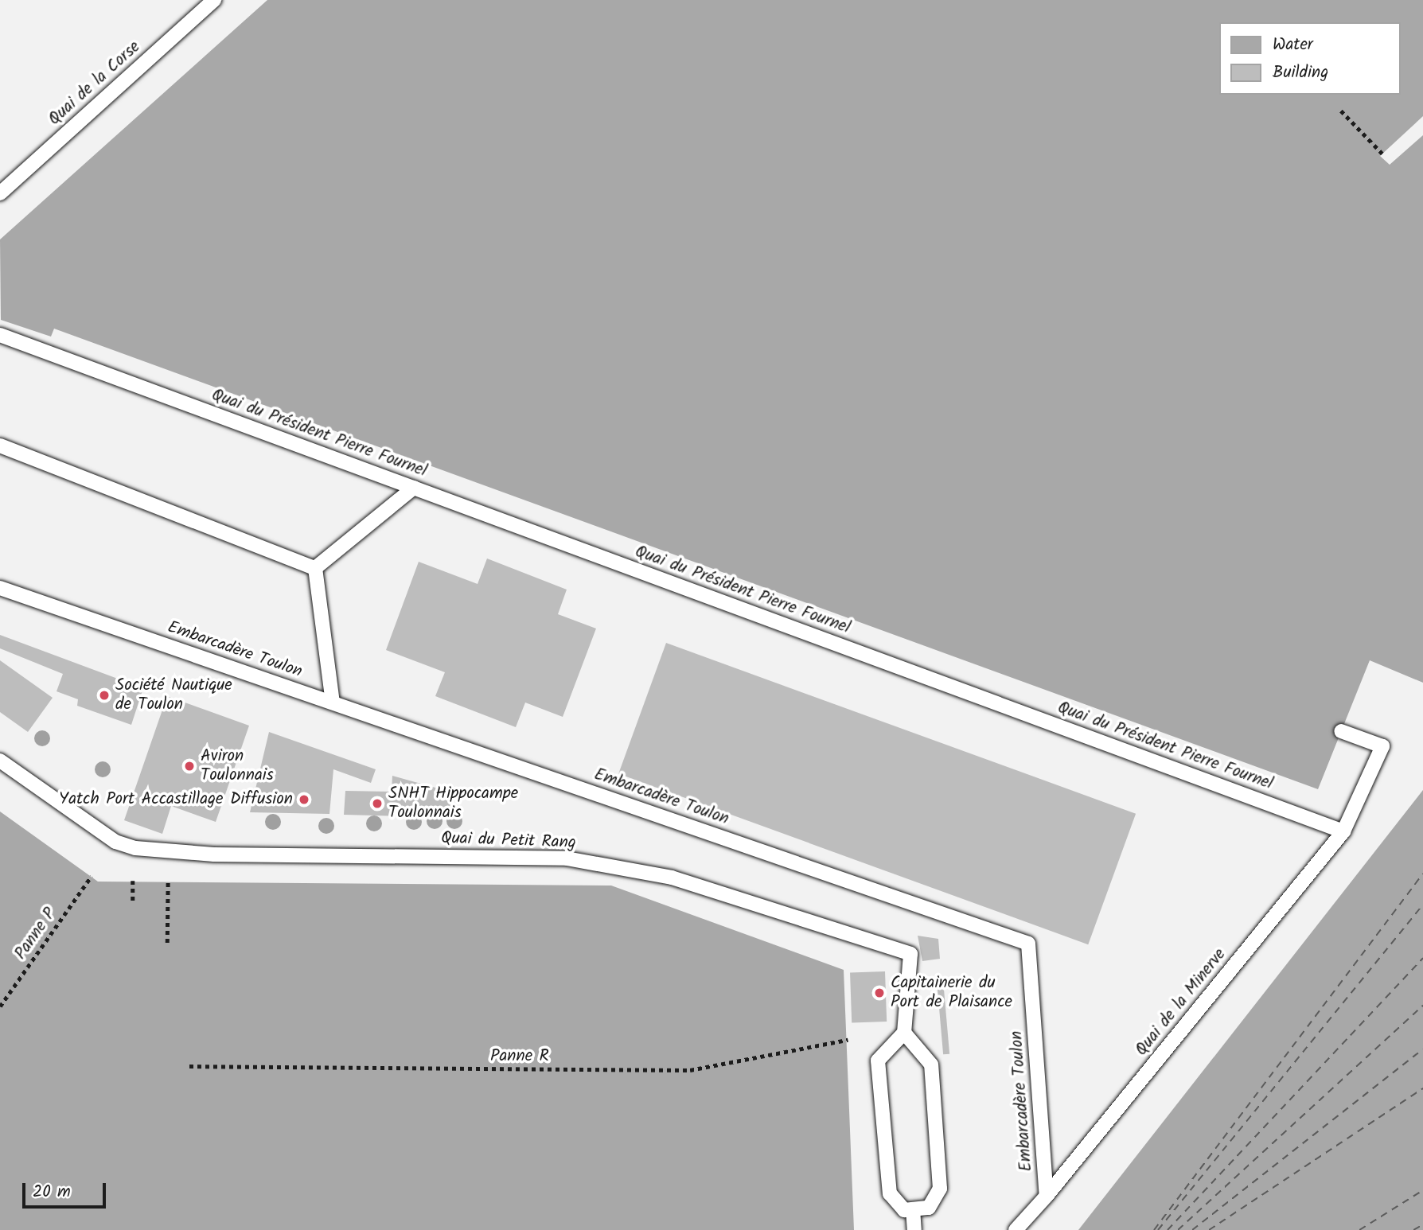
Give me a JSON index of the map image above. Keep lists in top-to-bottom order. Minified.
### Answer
{"streets":{"lane":["Quai de la Corse","Quai du Président Pierre Fournel","Embarcadère Toulon","Quai du Petit Rang","Quai de la Minerve"],"path":["Panne P","Panne R"]},"crossings":[["Quai du Président Pierre Fournel","Quai de la Minerve"],["Embarcadère Toulon","Quai de la Minerve"]],"places":["Société Nautique de Toulon","Aviron Toulonnais","Yatch Port Accastillage Diffusion","SNHT Hippocampe Toulonnais","Capitainerie du Port de Plaisance"],"legend":["Water","Building"],"scale_bar":"20 m"}
